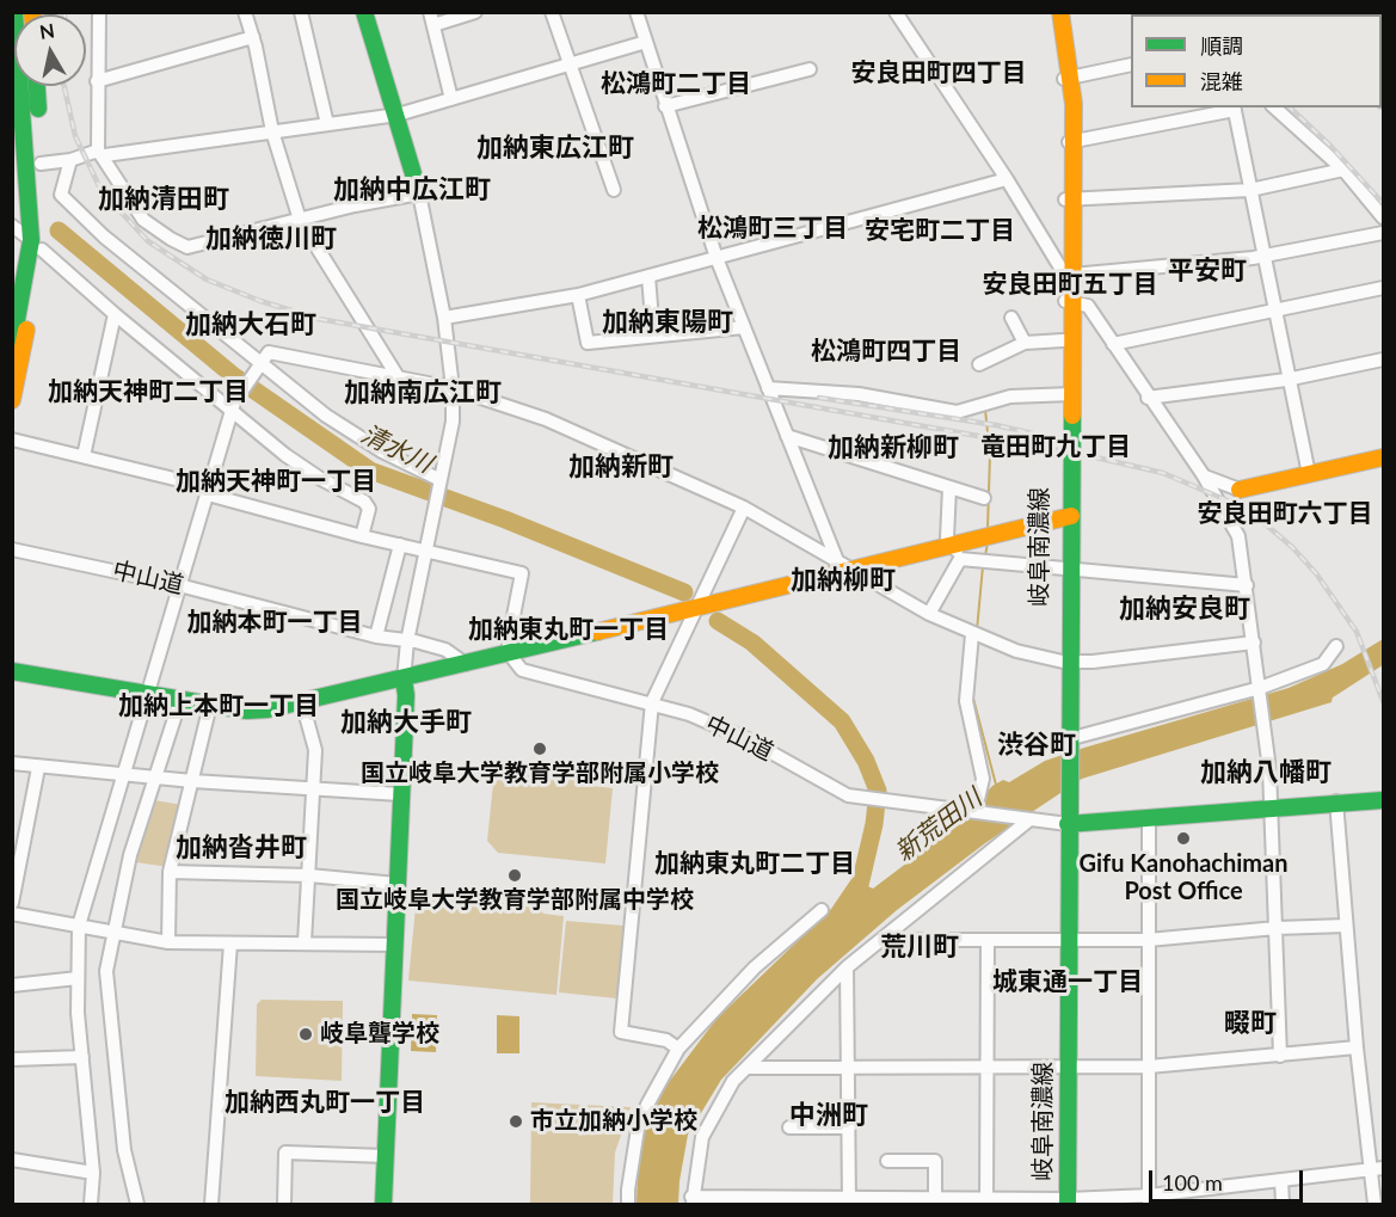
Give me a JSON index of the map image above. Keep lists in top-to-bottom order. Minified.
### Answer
{"streets":{"main road":["岐阜南濃線"],"street":["中山道"]},"crossings":[["岐阜南濃線","中山道"]],"districts":["安良田町四丁目","松鴻町二丁目","加納東広江町","加納中広江町","加納清田町","松鴻町三丁目","安宅町二丁目","加納徳川町","平安町","安良田町五丁目","加納東陽町","加納大石町","松鴻町四丁目","加納天神町二丁目","加納南広江町","竜田町九丁目","加納新柳町","加納新町","加納天神町一丁目","安良田町六丁目","加納柳町","加納安良町","加納本町一丁目","加納東丸町一丁目","加納上本町一丁目","加納大手町","渋谷町","加納八幡町","加納沓井町","加納東丸町二丁目","荒川町","城東通一丁目","畷町","加納西丸町一丁目","中洲町"],"water":["清水川","新荒田川"],"places":["国立岐阜大学教育学部附属小学校","Gifu Kanohachiman Post Office","国立岐阜大学教育学部附属中学校","岐阜聾学校","市立加納小学校"],"legend":["順調","混雑"],"scale_bar":"100 m","north":"top"}
